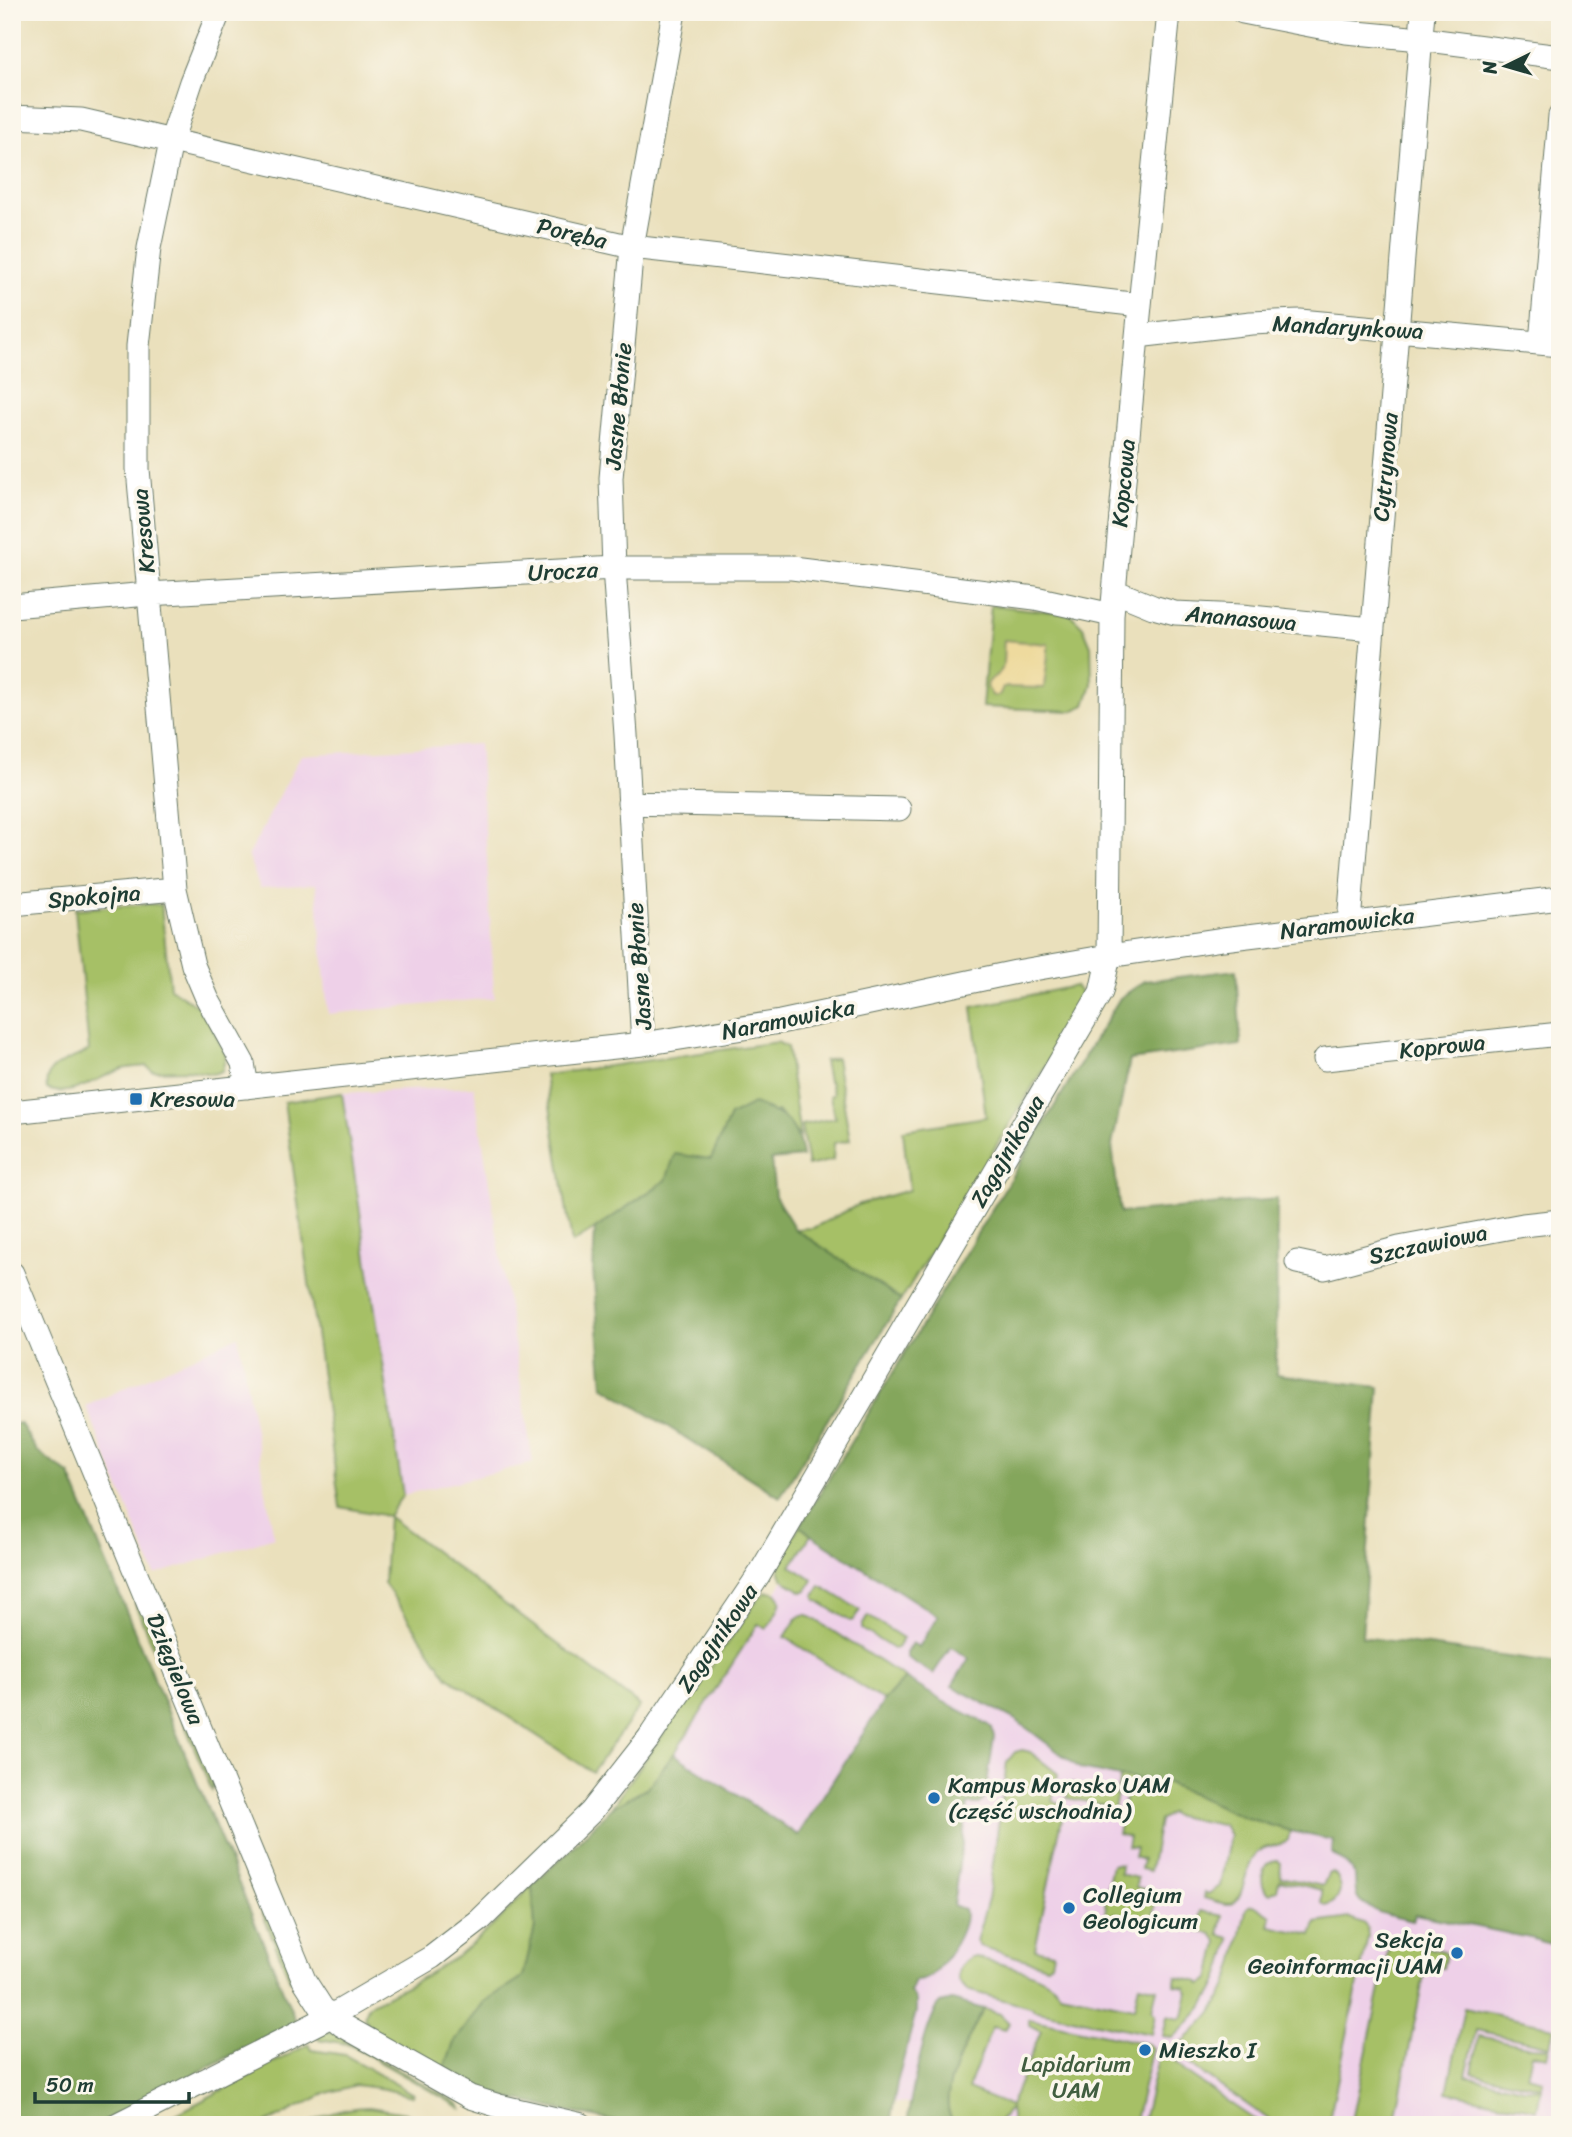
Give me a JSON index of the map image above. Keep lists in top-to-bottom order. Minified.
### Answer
{"streets":{"street":["Poręba","Mandarynkowa","Jasne Błonie","Cytrynowa","Kopcowa","Kresowa","Urocza","Ananasowa","Spokojna","Naramowicka","Koprowa","Zagajnikowa","Szczawiowa","Dzięgielowa"]},"crossings":[["Poręba","Jasne Błonie"],["Poręba","Kopcowa"],["Poręba","Kresowa"],["Mandarynkowa","Cytrynowa"],["Mandarynkowa","Kopcowa"],["Jasne Błonie","Urocza"],["Jasne Błonie","Naramowicka"],["Cytrynowa","Ananasowa"],["Cytrynowa","Naramowicka"],["Kopcowa","Urocza"],["Kopcowa","Ananasowa"],["Kopcowa","Naramowicka"],["Kopcowa","Zagajnikowa"],["Kresowa","Urocza"],["Kresowa","Spokojna"],["Kresowa","Naramowicka"],["Naramowicka","Zagajnikowa"],["Zagajnikowa","Dzięgielowa"]],"parks":["Lapidarium UAM"],"places":{"transit":["Kresowa"],"other":["Kampus Morasko UAM (część wschodnia)","Collegium Geologicum","Sekcja Geoinformacji UAM","Mieszko I"]},"scale_bar":"50 m","north":"left"}
